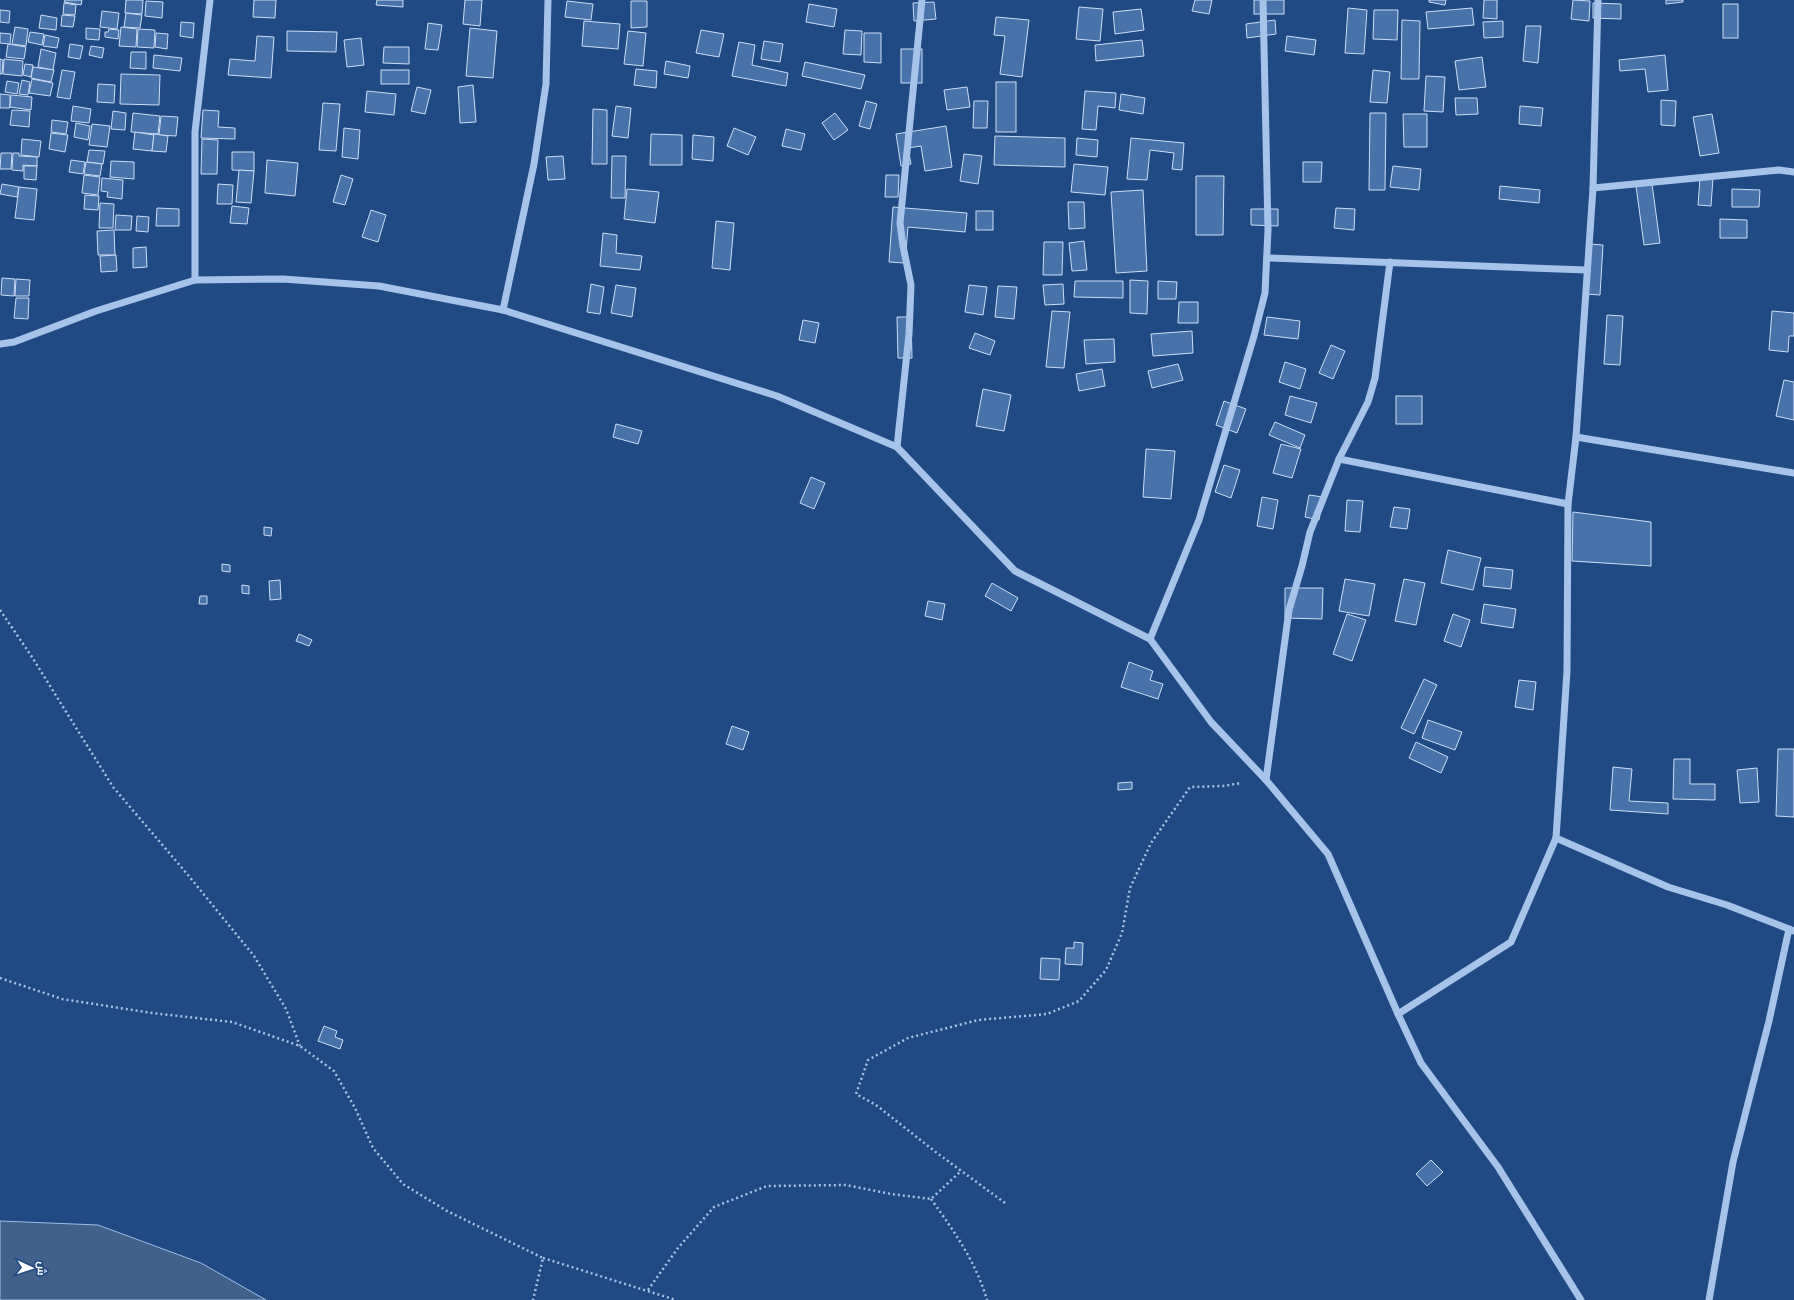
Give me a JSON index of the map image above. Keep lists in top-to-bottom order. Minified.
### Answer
{"north":"right"}
